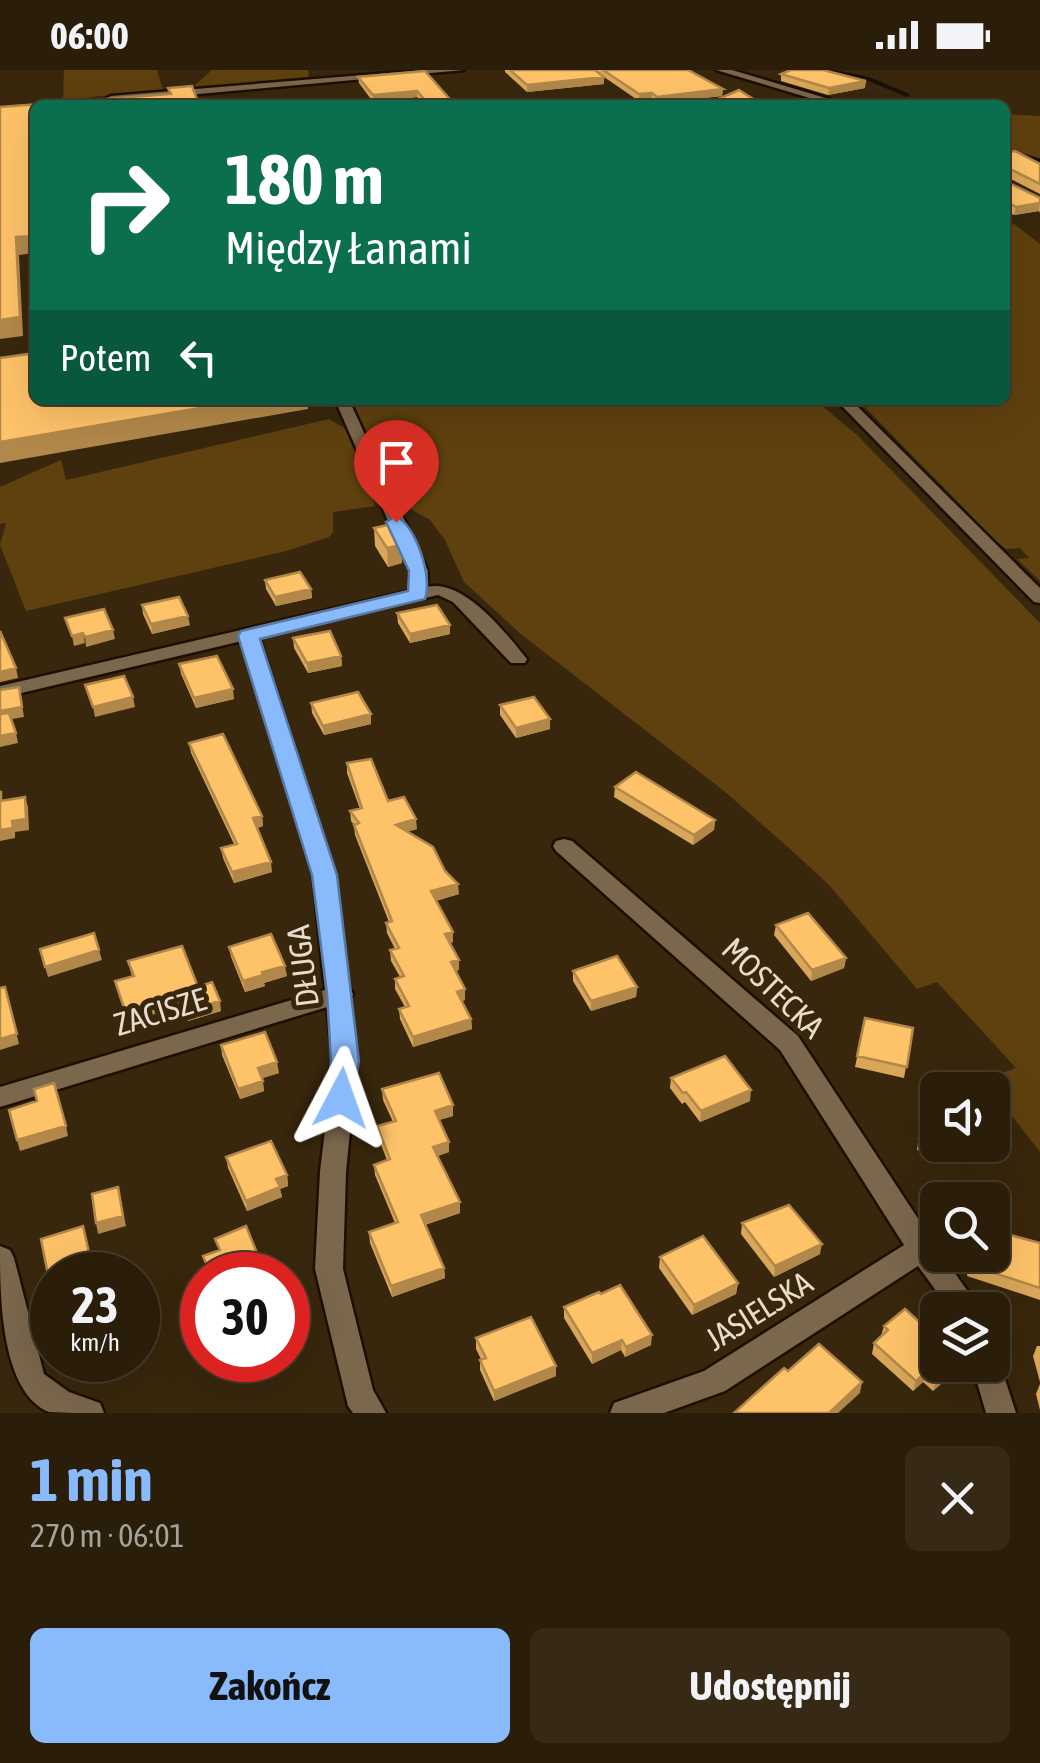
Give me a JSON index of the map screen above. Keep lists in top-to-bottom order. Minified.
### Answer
{"streets":{"street":["DŁUGA","MOSTECKA","ZACISZE","JASIELSKA"]},"crossings":[["DŁUGA","ZACISZE"]],"page":{"status":"06:00","turn":["180 m","Między Łanami"],"then":"Potem","speed":"23 km/h","limit":"30","heading":["1 min","270 m · 06:01"],"buttons":["Zakończ","Udostępnij"]}}
